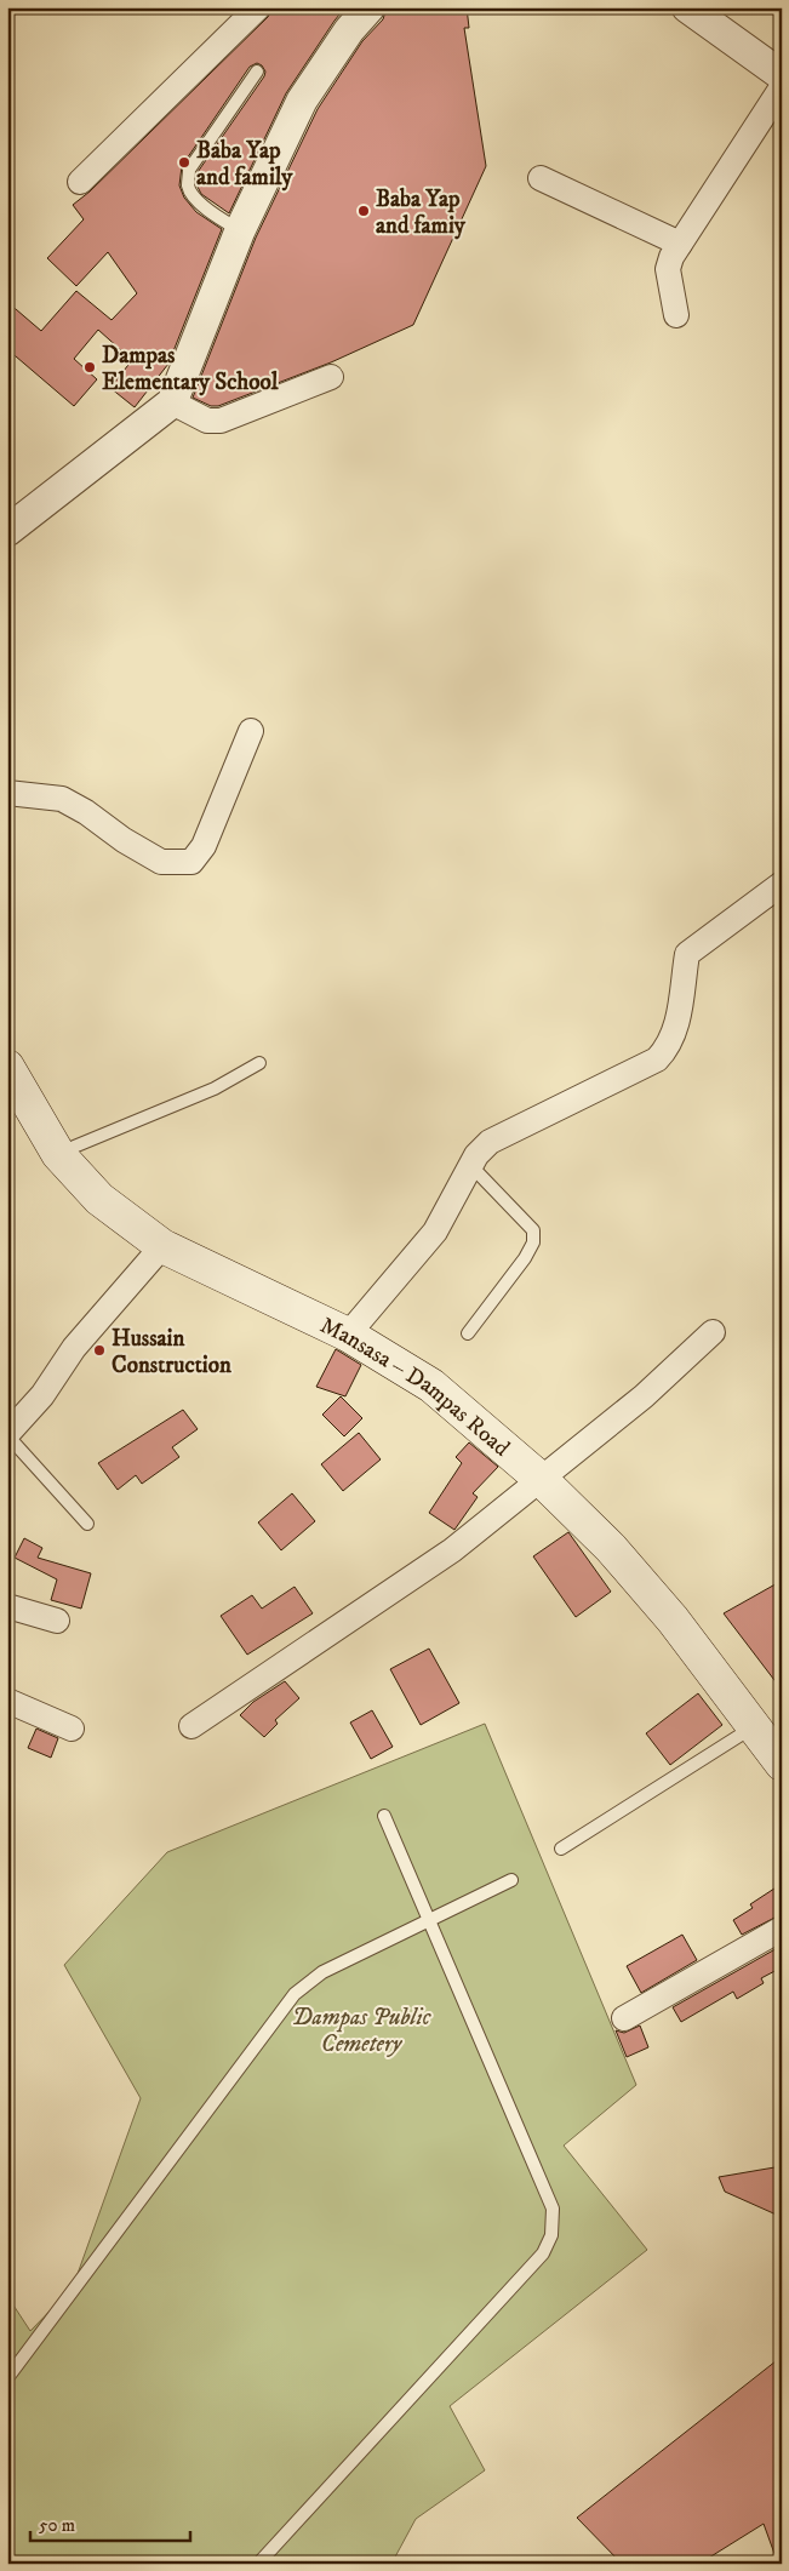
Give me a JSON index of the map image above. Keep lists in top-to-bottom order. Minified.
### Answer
{"streets":{"main road":["Mansasa – Dampas Road"]},"parks":["Dampas Public Cemetery"],"places":["Baba Yap and family","Baba Yap and famiy","Dampas Elementary School","Hussain Construction"],"scale_bar":"50 m"}
